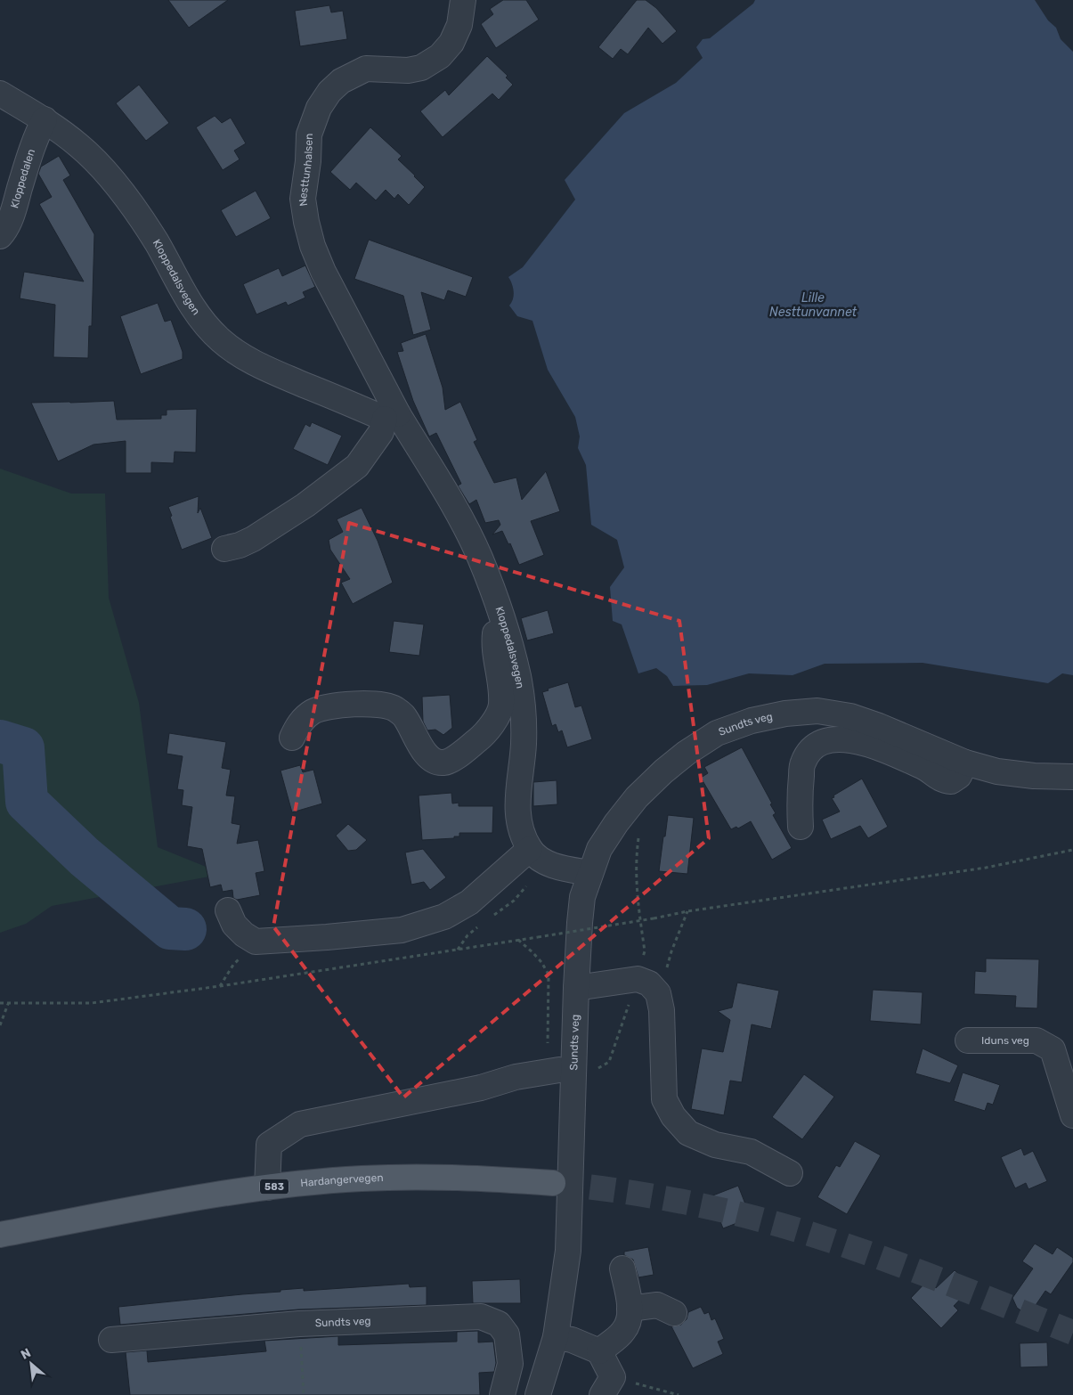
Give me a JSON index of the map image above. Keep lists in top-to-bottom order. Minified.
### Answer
{"streets":{"main road":["Hardangervegen","583"],"street":["Nesttunhalsen","Kloppedalen","Kloppedalsvegen","Sundts veg","Iduns veg"]},"crossings":[["Nesttunhalsen","Kloppedalsvegen"],["Kloppedalen","Kloppedalsvegen"],["Kloppedalsvegen","Sundts veg"]],"water":["Lille Nesttunvannet"],"north":"top left"}
